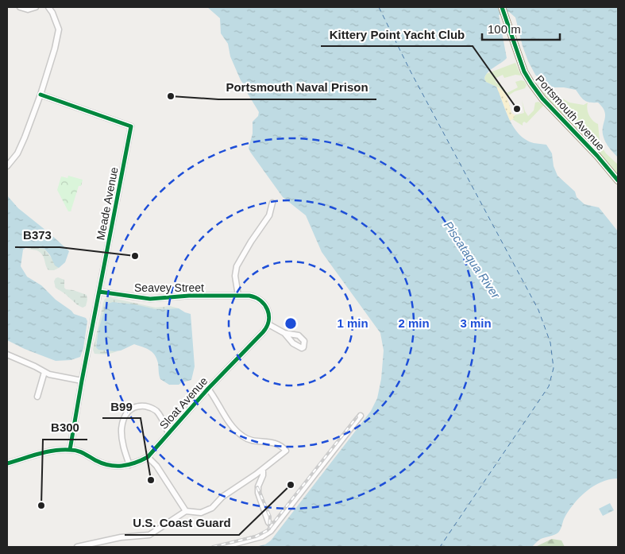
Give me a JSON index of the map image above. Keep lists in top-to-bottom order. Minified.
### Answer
{"streets":{"main road":["Portsmouth Avenue"],"street":["Meade Avenue","Seavey Street","Sloat Avenue"]},"crossings":[["Meade Avenue","Seavey Street"],["Meade Avenue","Sloat Avenue"],["Seavey Street","Sloat Avenue"]],"water":["Piscataqua River"],"places":["Portsmouth Naval Prison","Kittery Point Yacht Club","B373","B99","U.S. Coast Guard","B300"],"scale_bar":"100 m","rings":["1 min","2 min","3 min"]}
